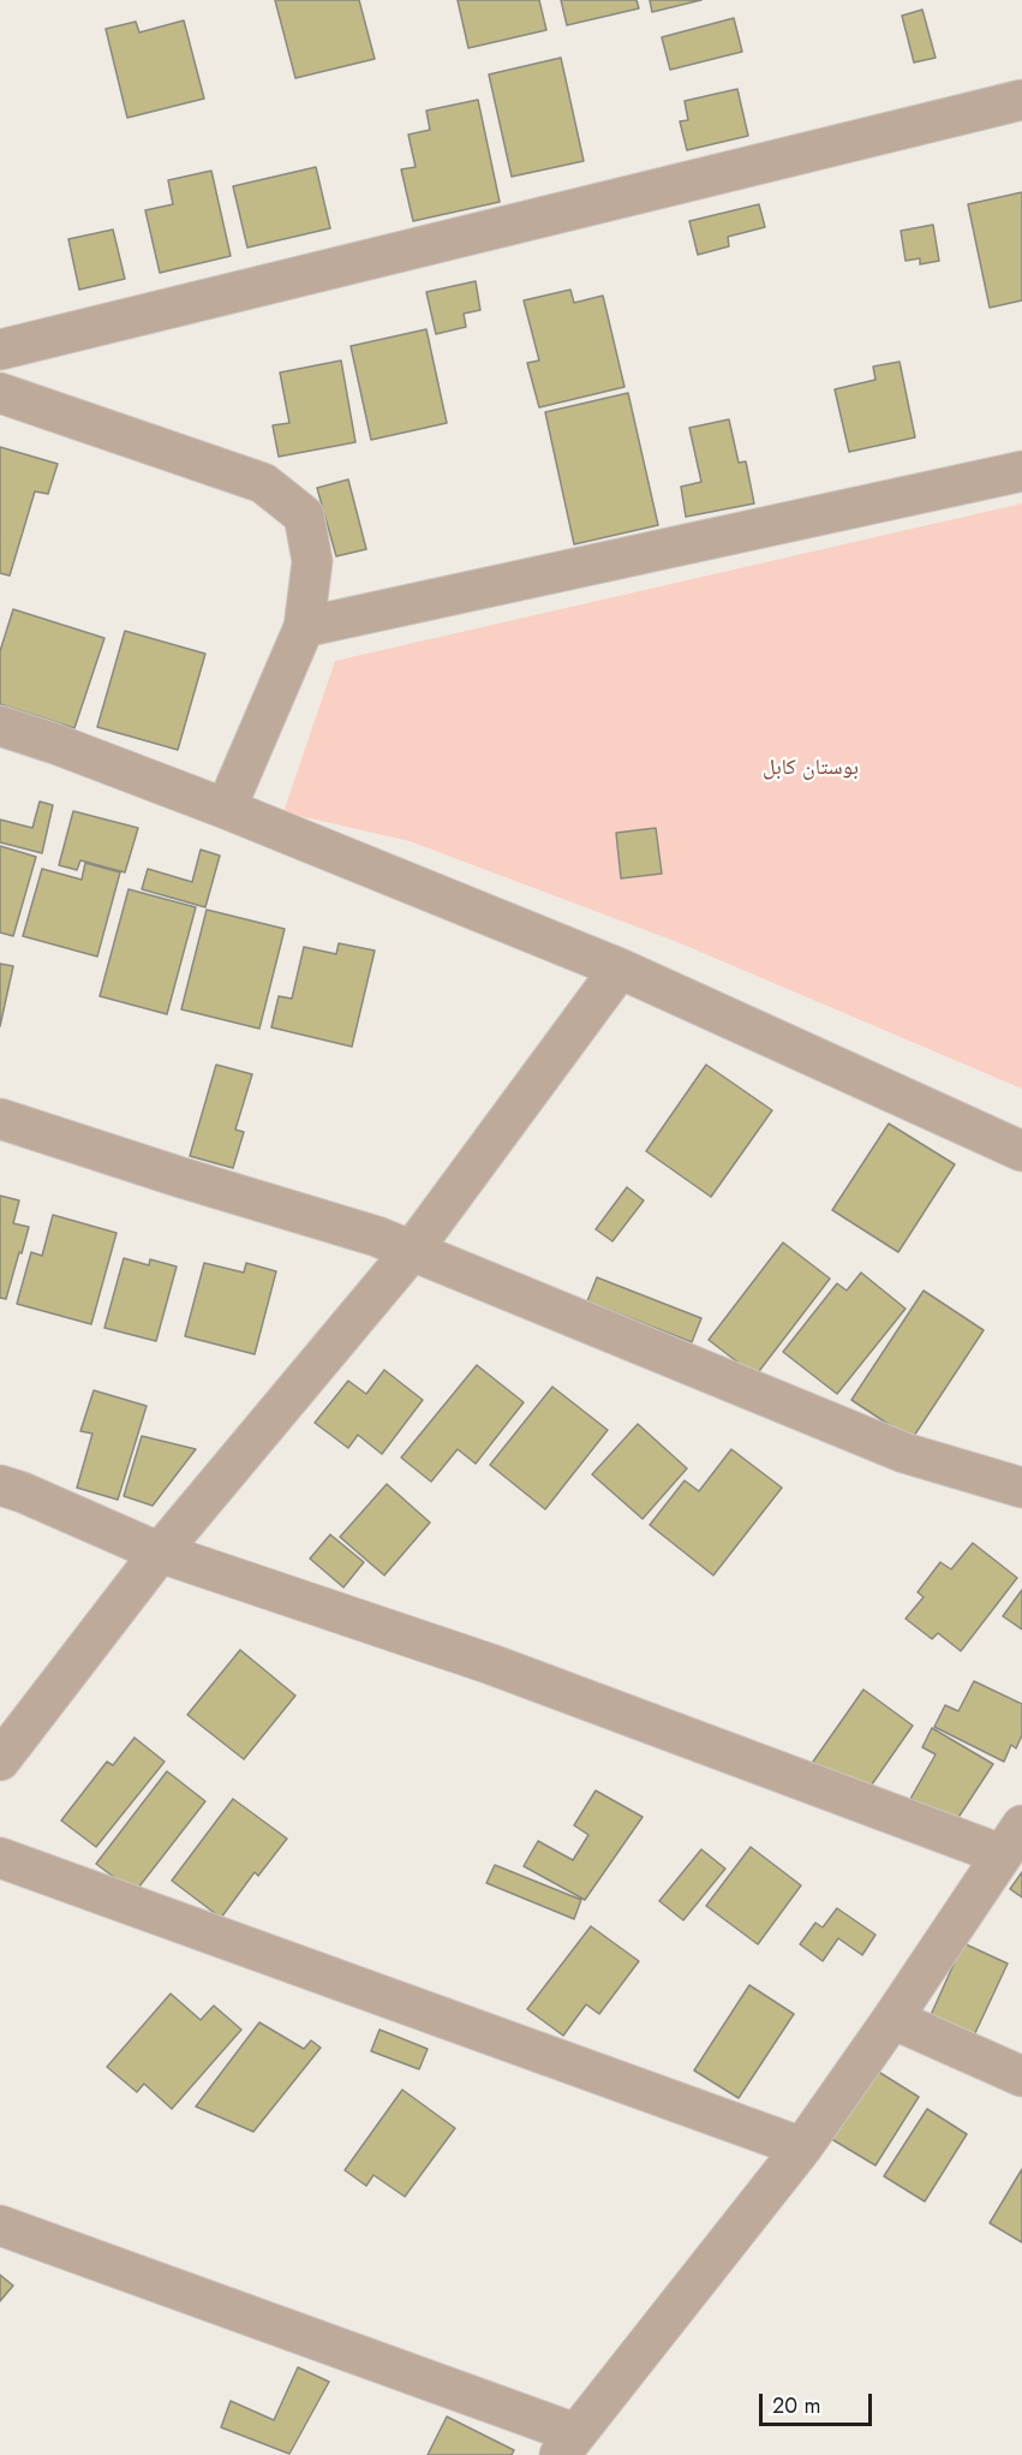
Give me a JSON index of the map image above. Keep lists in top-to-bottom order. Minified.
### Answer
{"parks":["بوستان کابل"],"scale_bar":"20 m"}
